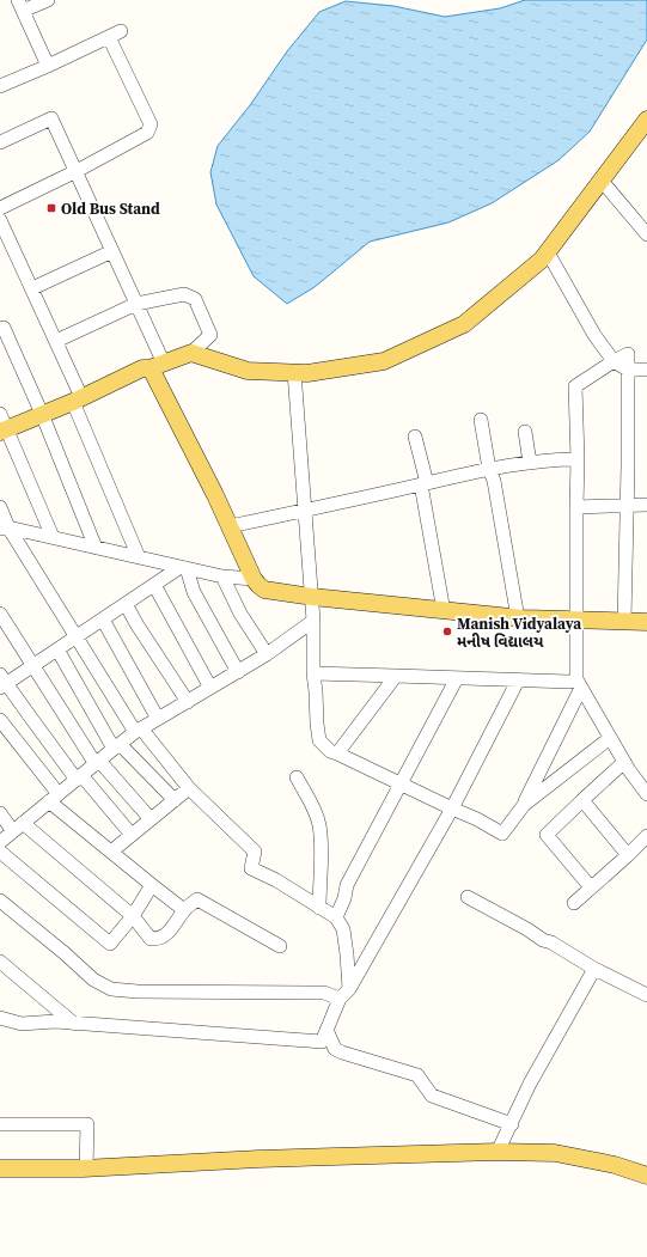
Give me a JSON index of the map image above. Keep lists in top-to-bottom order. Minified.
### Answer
{"places":{"transit":["Old Bus Stand"],"other":["Manish Vidyalaya મનીષ વિદ્યાલય"]}}
